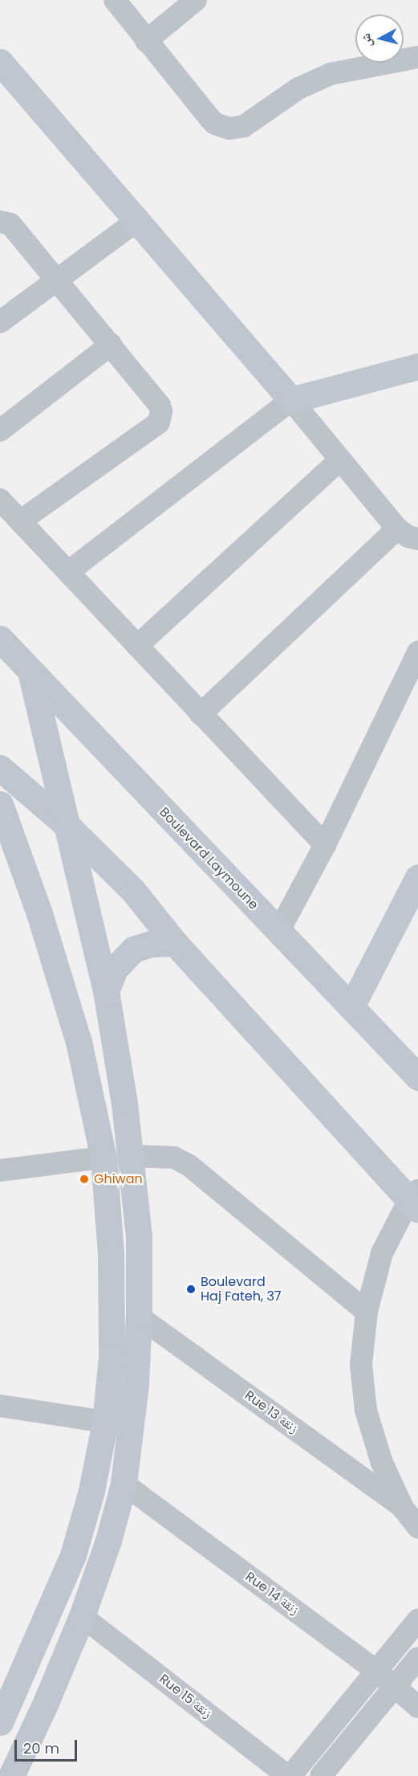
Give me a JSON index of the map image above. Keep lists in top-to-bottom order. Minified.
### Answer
{"streets":{"main road":["Boulevard Laymoune"],"street":["Rue 13 زنقة","Rue 14 زنقة","Rue 15 زنقة"]},"places":["Ghiwan","Boulevard Haj Fateh, 37"],"scale_bar":"20 m","north":"left"}
